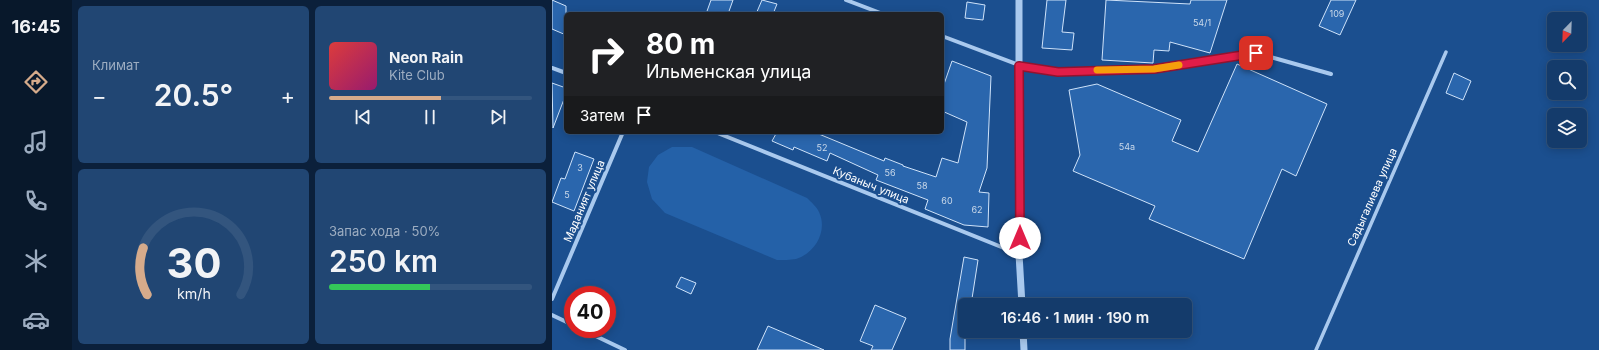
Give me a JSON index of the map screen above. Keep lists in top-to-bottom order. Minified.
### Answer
{"streets":{"street":["Кубаныч улица","Садыгалиева улица","Маданият улица"]},"house_numbers":["109","54/1","54а","52","3","56","58","5","60","62"],"north":"bottom left","page":{"tabs":"16:45","tile":["Климат",["Запас хода · 50%","250 km"]],"turn":["80 m","Ильменская улица"],"song":["Neon Rain","Kite Club"],"heat":["−","20.5°","+"],"then":"Затем","limit":"40","trip":"16:46 · 1 мин · 190 m","gauge":["30","km/h"]}}
